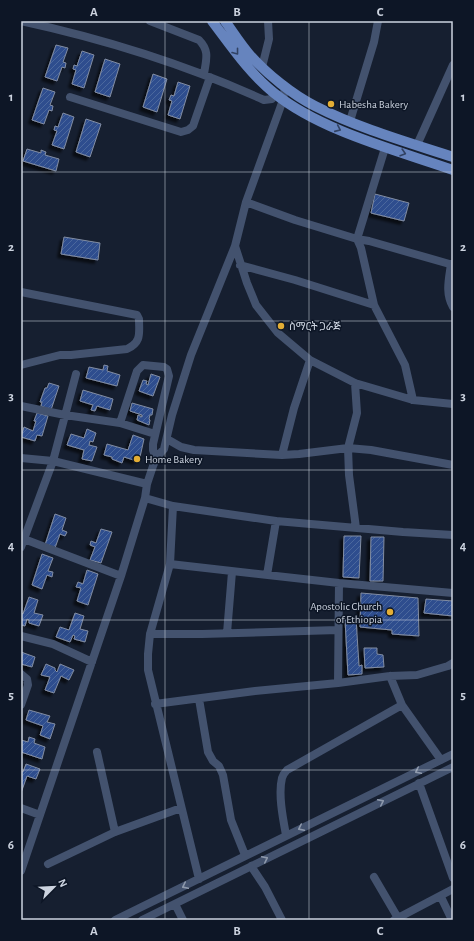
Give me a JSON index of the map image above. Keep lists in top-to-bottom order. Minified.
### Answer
{"places":["Habesha Bakery","ስማርት ጋራጅ","Home Bakery","Apostolic Church of Ethiopia"],"north":"top right","grid":{"columns":["A","B","C"],"rows":["1","2","3","4","5","6"]}}
